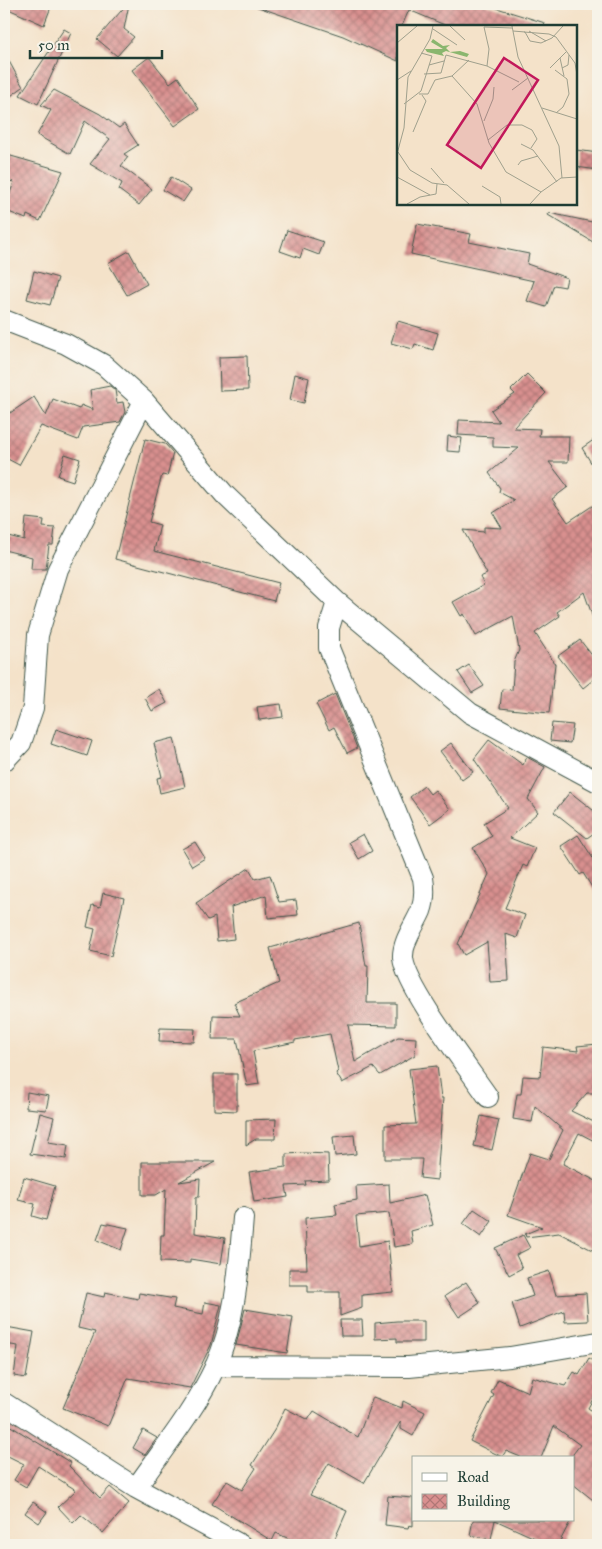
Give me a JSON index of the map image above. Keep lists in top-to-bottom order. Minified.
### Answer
{"legend":["Road","Building"],"scale_bar":"50 m"}
